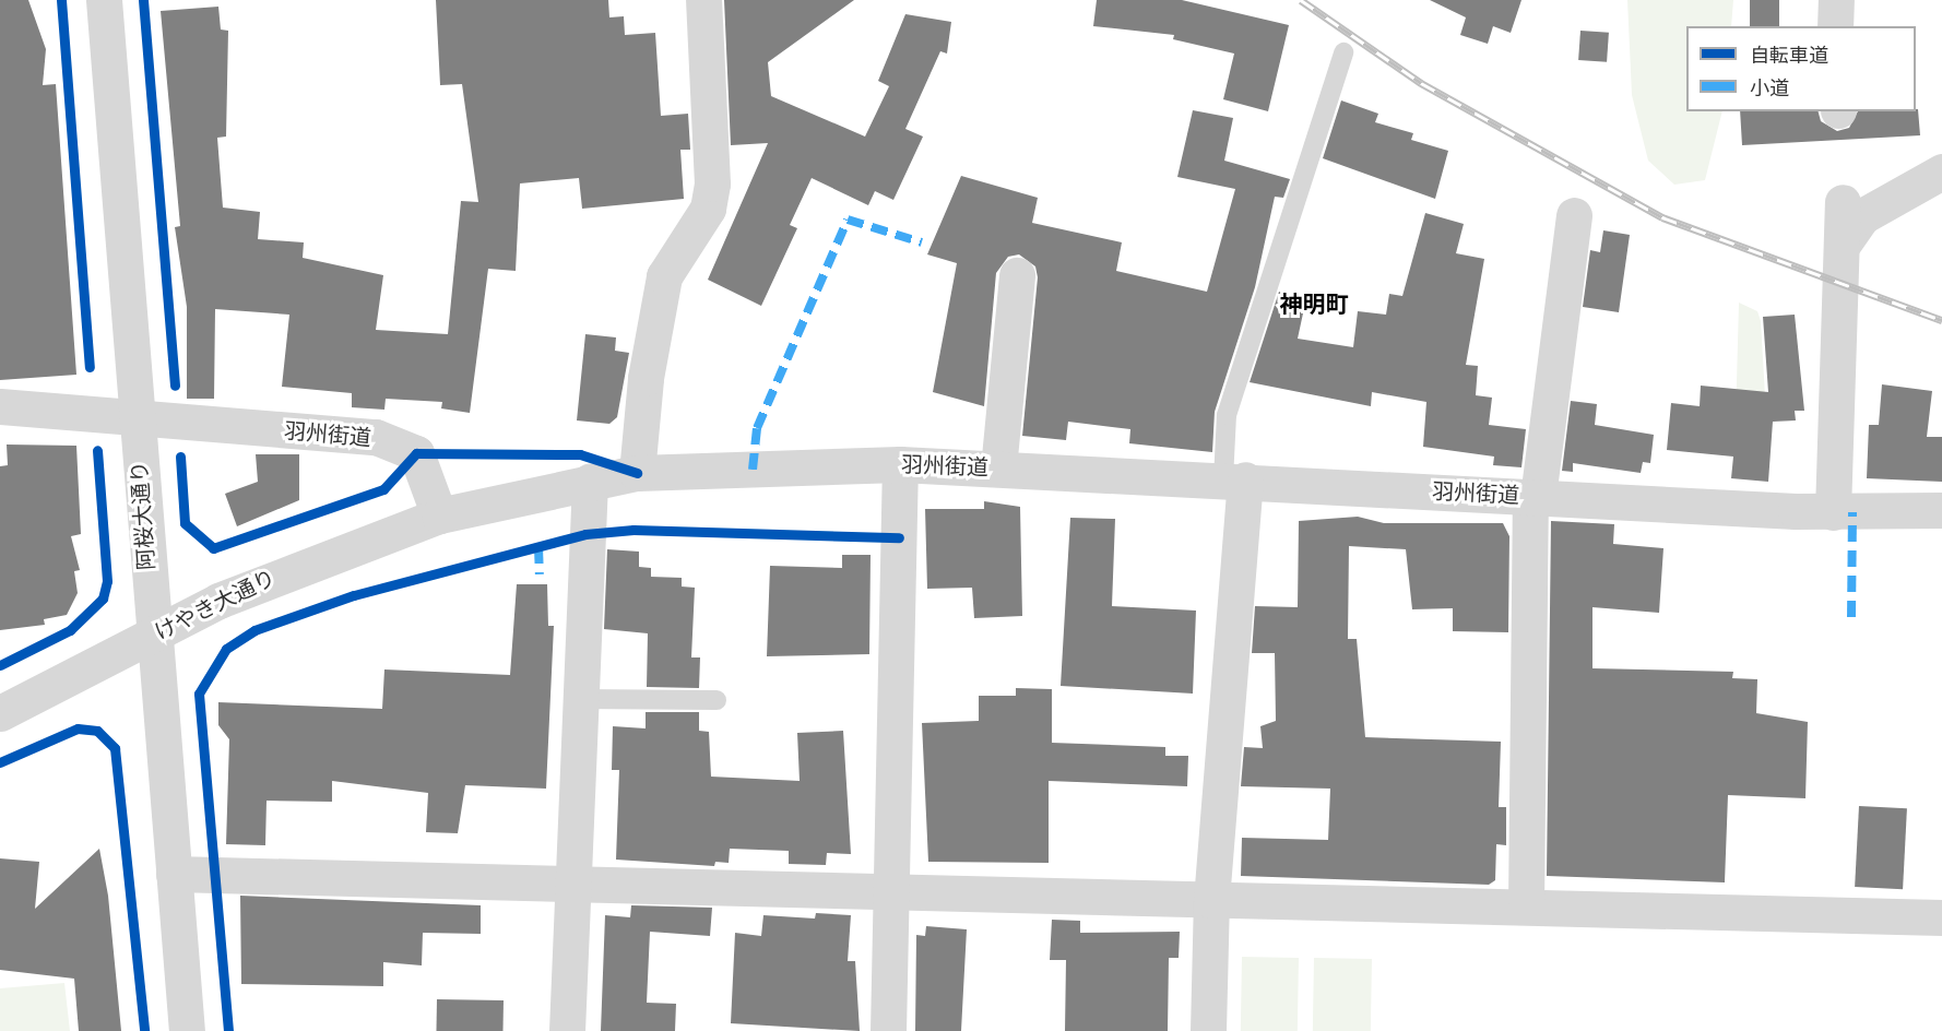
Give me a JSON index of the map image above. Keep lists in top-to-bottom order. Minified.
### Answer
{"streets":{"street":["羽州街道","阿桜大通り","けやき大通り"]},"crossings":[["羽州街道","阿桜大通り"],["羽州街道","けやき大通り"],["阿桜大通り","けやき大通り"]],"districts":["神明町"],"legend":["自転車道","小道"]}
